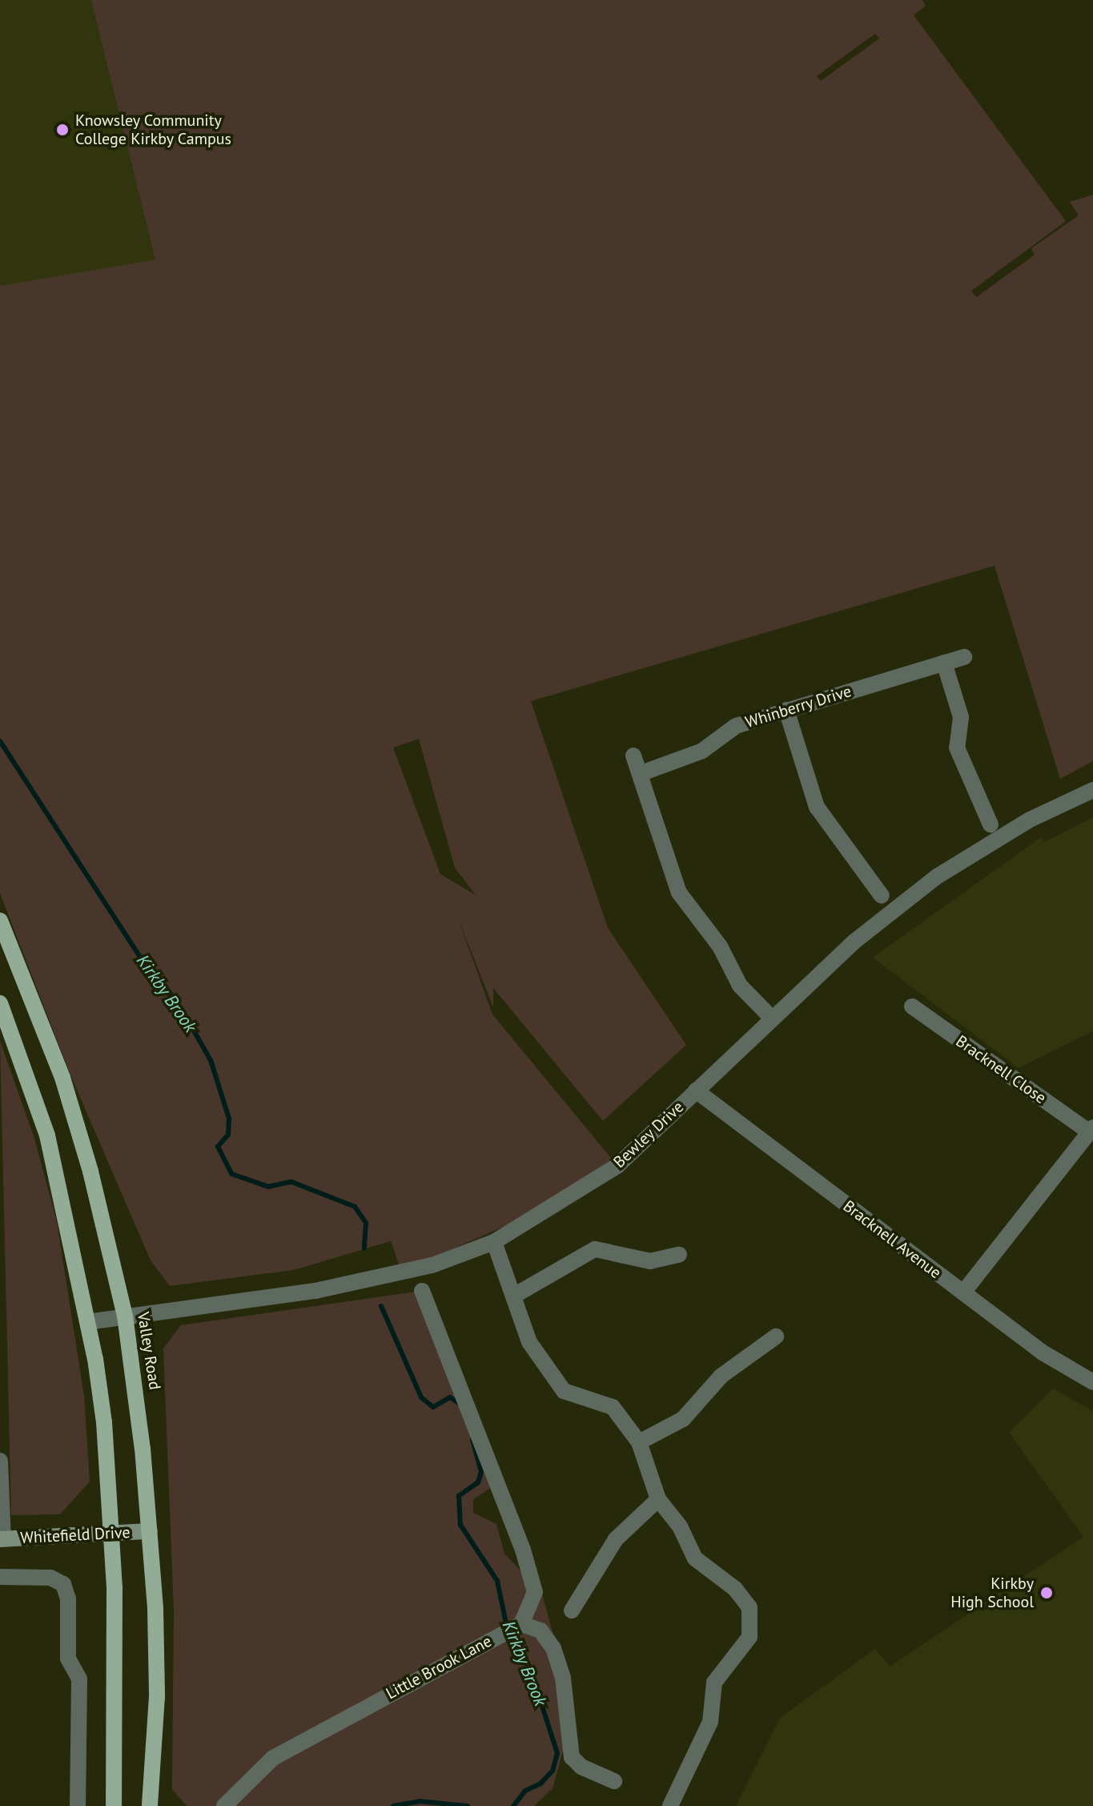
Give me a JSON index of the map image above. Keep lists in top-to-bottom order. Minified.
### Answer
{"streets":{"main road":["Valley Road","Whitefield Drive"],"street":["Whinberry Drive","Bracknell Close","Bewley Drive","Bracknell Avenue","Little Brook Lane"]},"crossings":[["Bracknell Close","Bracknell Avenue"],["Bewley Drive","Bracknell Avenue"],["Bewley Drive","Valley Road"],["Valley Road","Whitefield Drive"]],"water":["Kirkby Brook"],"places":["Knowsley Community College Kirkby Campus","Kirkby High School"]}
